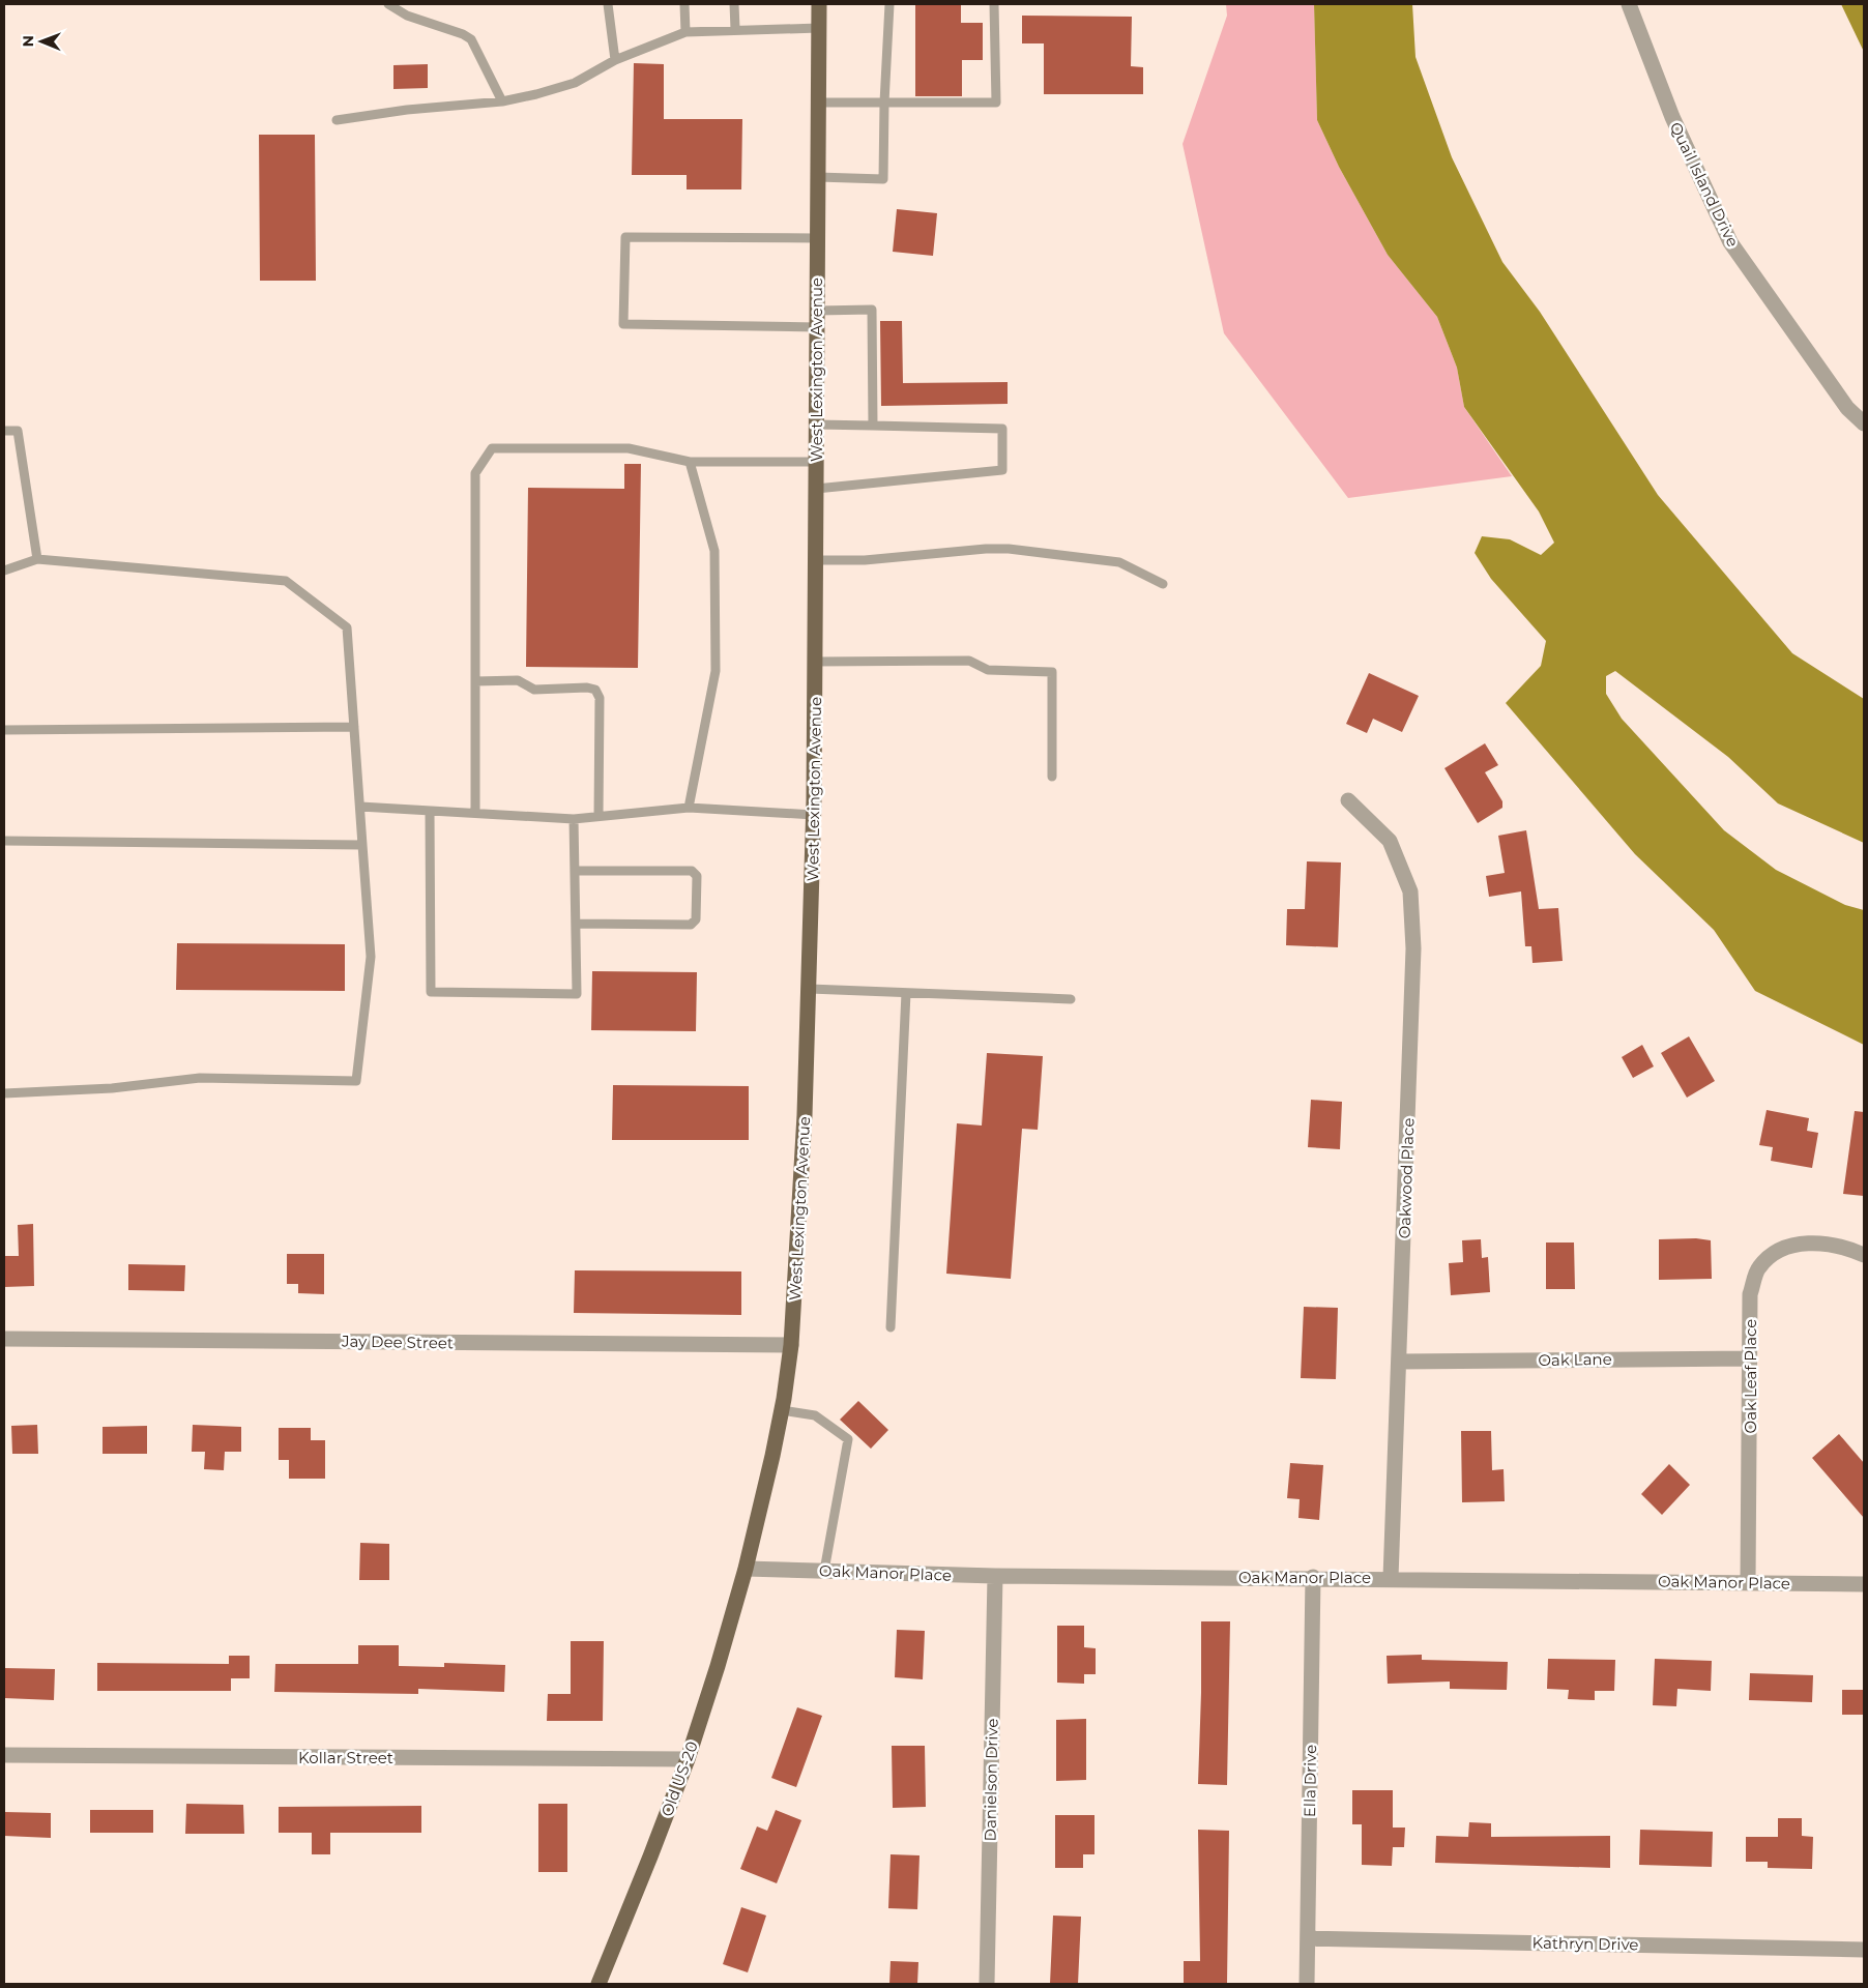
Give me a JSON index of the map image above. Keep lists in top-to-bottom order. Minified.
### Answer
{"streets":{"main road":["West Lexington Avenue","Old US-20"],"street":["Quail Island Drive","Oakwood Place","Jay Dee Street","Oak Lane","Oak Leaf Place","Oak Manor Place","Kollar Street","Danielson Drive","Ella Drive","Kathryn Drive"]},"crossings":[["West Lexington Avenue","Jay Dee Street"],["West Lexington Avenue","Oak Manor Place"],["West Lexington Avenue","Old US-20"],["Oakwood Place","Oak Lane"],["Oakwood Place","Oak Manor Place"],["Oak Lane","Oak Leaf Place"],["Oak Leaf Place","Oak Manor Place"],["Oak Manor Place","Old US-20"],["Oak Manor Place","Danielson Drive"],["Oak Manor Place","Ella Drive"],["Kollar Street","Old US-20"],["Ella Drive","Kathryn Drive"]],"north":"left"}
